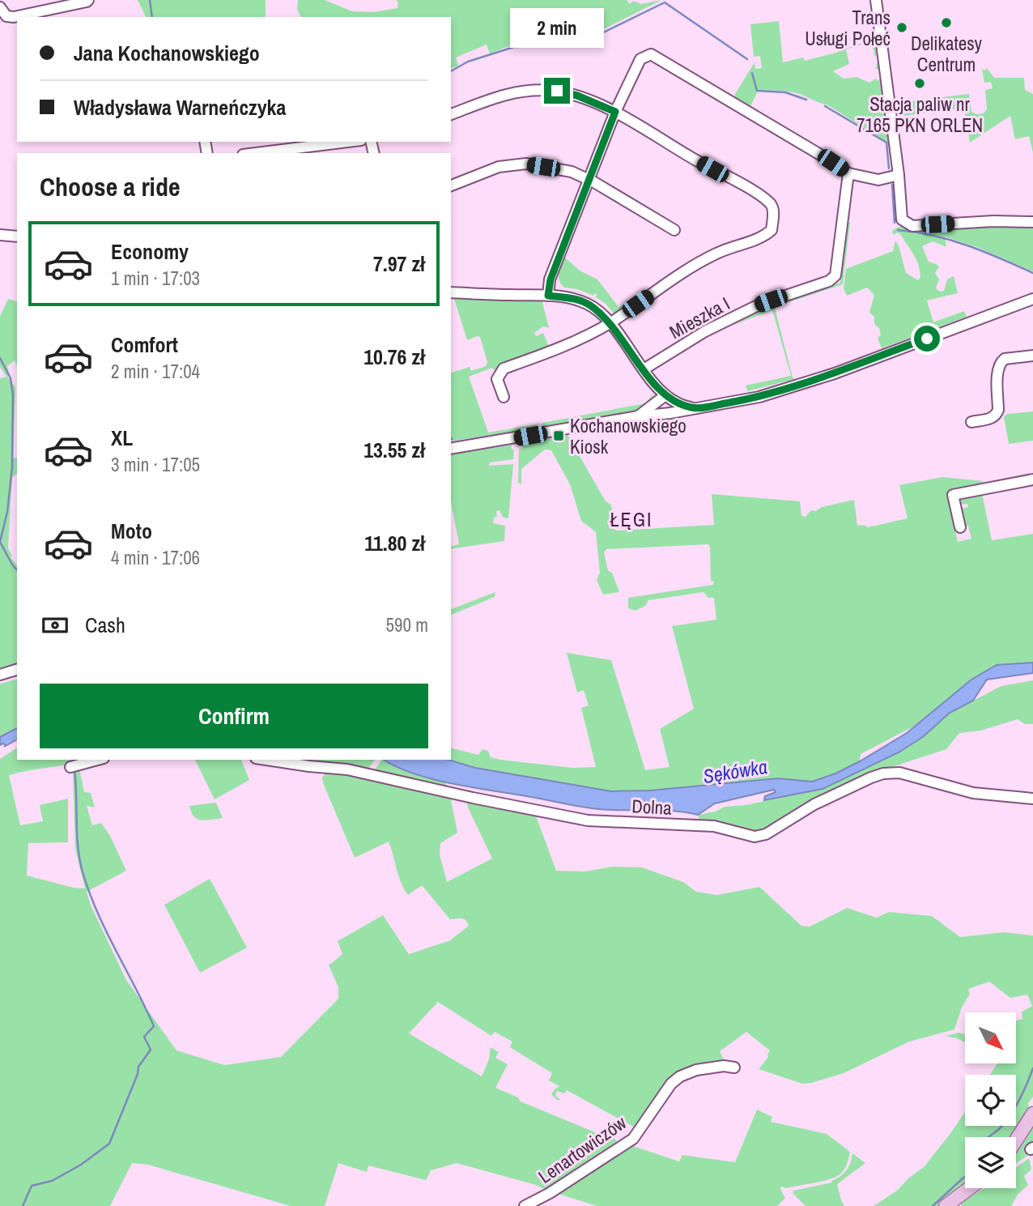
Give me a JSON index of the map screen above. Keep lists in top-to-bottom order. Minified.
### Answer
{"streets":{"street":["Mieszka I","Dolna","Lenartowiczów"]},"districts":["ŁĘGI"],"water":["Sękówka"],"places":{"other":["Delikatesy Centrum","Trans Usługi Połeć","Stacja paliw nr 7165 PKN ORLEN"],"transit":["Kochanowskiego Kiosk"]},"north":"bottom right","page":{"bubble":"2 min","banner":["Jana Kochanowskiego","Władysława Warneńczyka"],"heading":"Choose a ride","list":[{"name":"Economy","note":"1 min · 17:03","value":"7.97 zł"},{"name":"Comfort","note":"2 min · 17:04","value":"10.76 zł"},{"name":"XL","note":"3 min · 17:05","value":"13.55 zł"},{"name":"Moto","note":"4 min · 17:06","value":"11.80 zł"}],"pay":["Cash","590 m"],"buttons":"Confirm"}}
